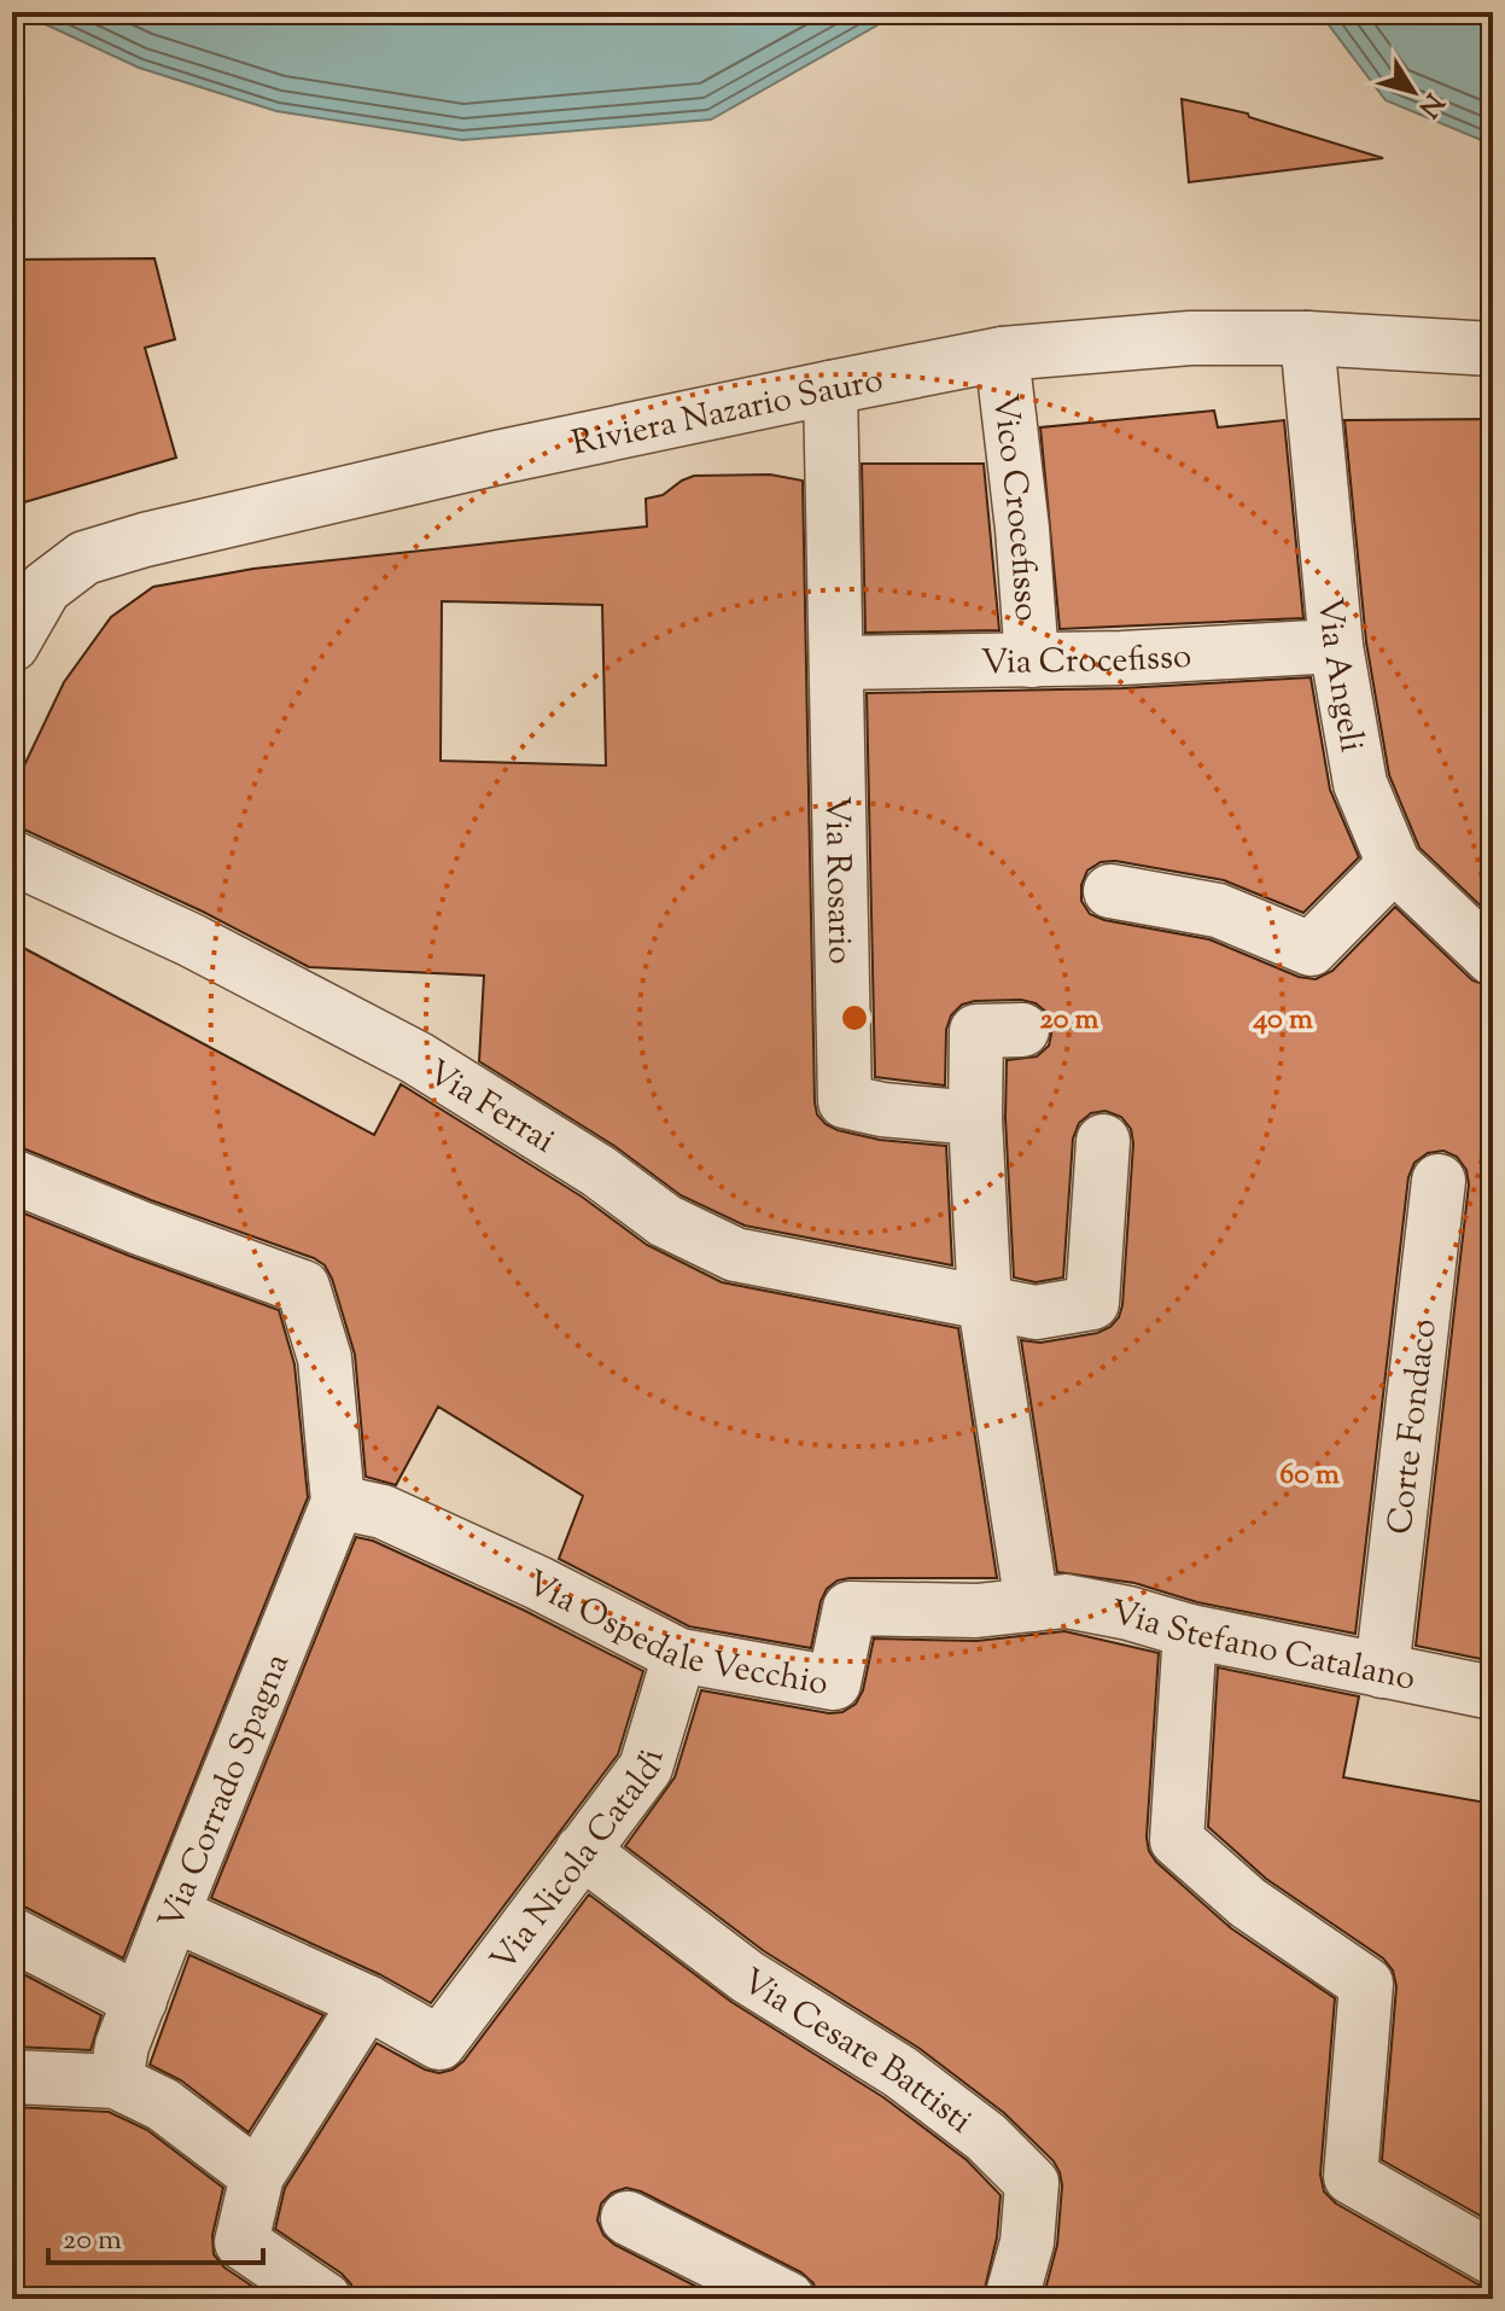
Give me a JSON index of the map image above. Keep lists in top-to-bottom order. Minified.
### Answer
{"streets":{"street":["Riviera Nazario Sauro","Vico Crocefisso","Via Crocefisso","Via Angeli","Via Rosario","Via Ferrai","Corte Fondaco","Via Ospedale Vecchio","Via Stefano Catalano","Via Corrado Spagna","Via Nicola Cataldi","Via Cesare Battisti"]},"crossings":[["Riviera Nazario Sauro","Vico Crocefisso"],["Riviera Nazario Sauro","Via Angeli"],["Riviera Nazario Sauro","Via Rosario"],["Vico Crocefisso","Via Crocefisso"],["Via Crocefisso","Via Angeli"],["Via Crocefisso","Via Rosario"],["Corte Fondaco","Via Stefano Catalano"],["Via Ospedale Vecchio","Via Stefano Catalano"],["Via Ospedale Vecchio","Via Corrado Spagna"],["Via Ospedale Vecchio","Via Nicola Cataldi"],["Via Nicola Cataldi","Via Cesare Battisti"]],"scale_bar":"20 m","north":"bottom right","rings":["20 m","40 m","60 m"]}
